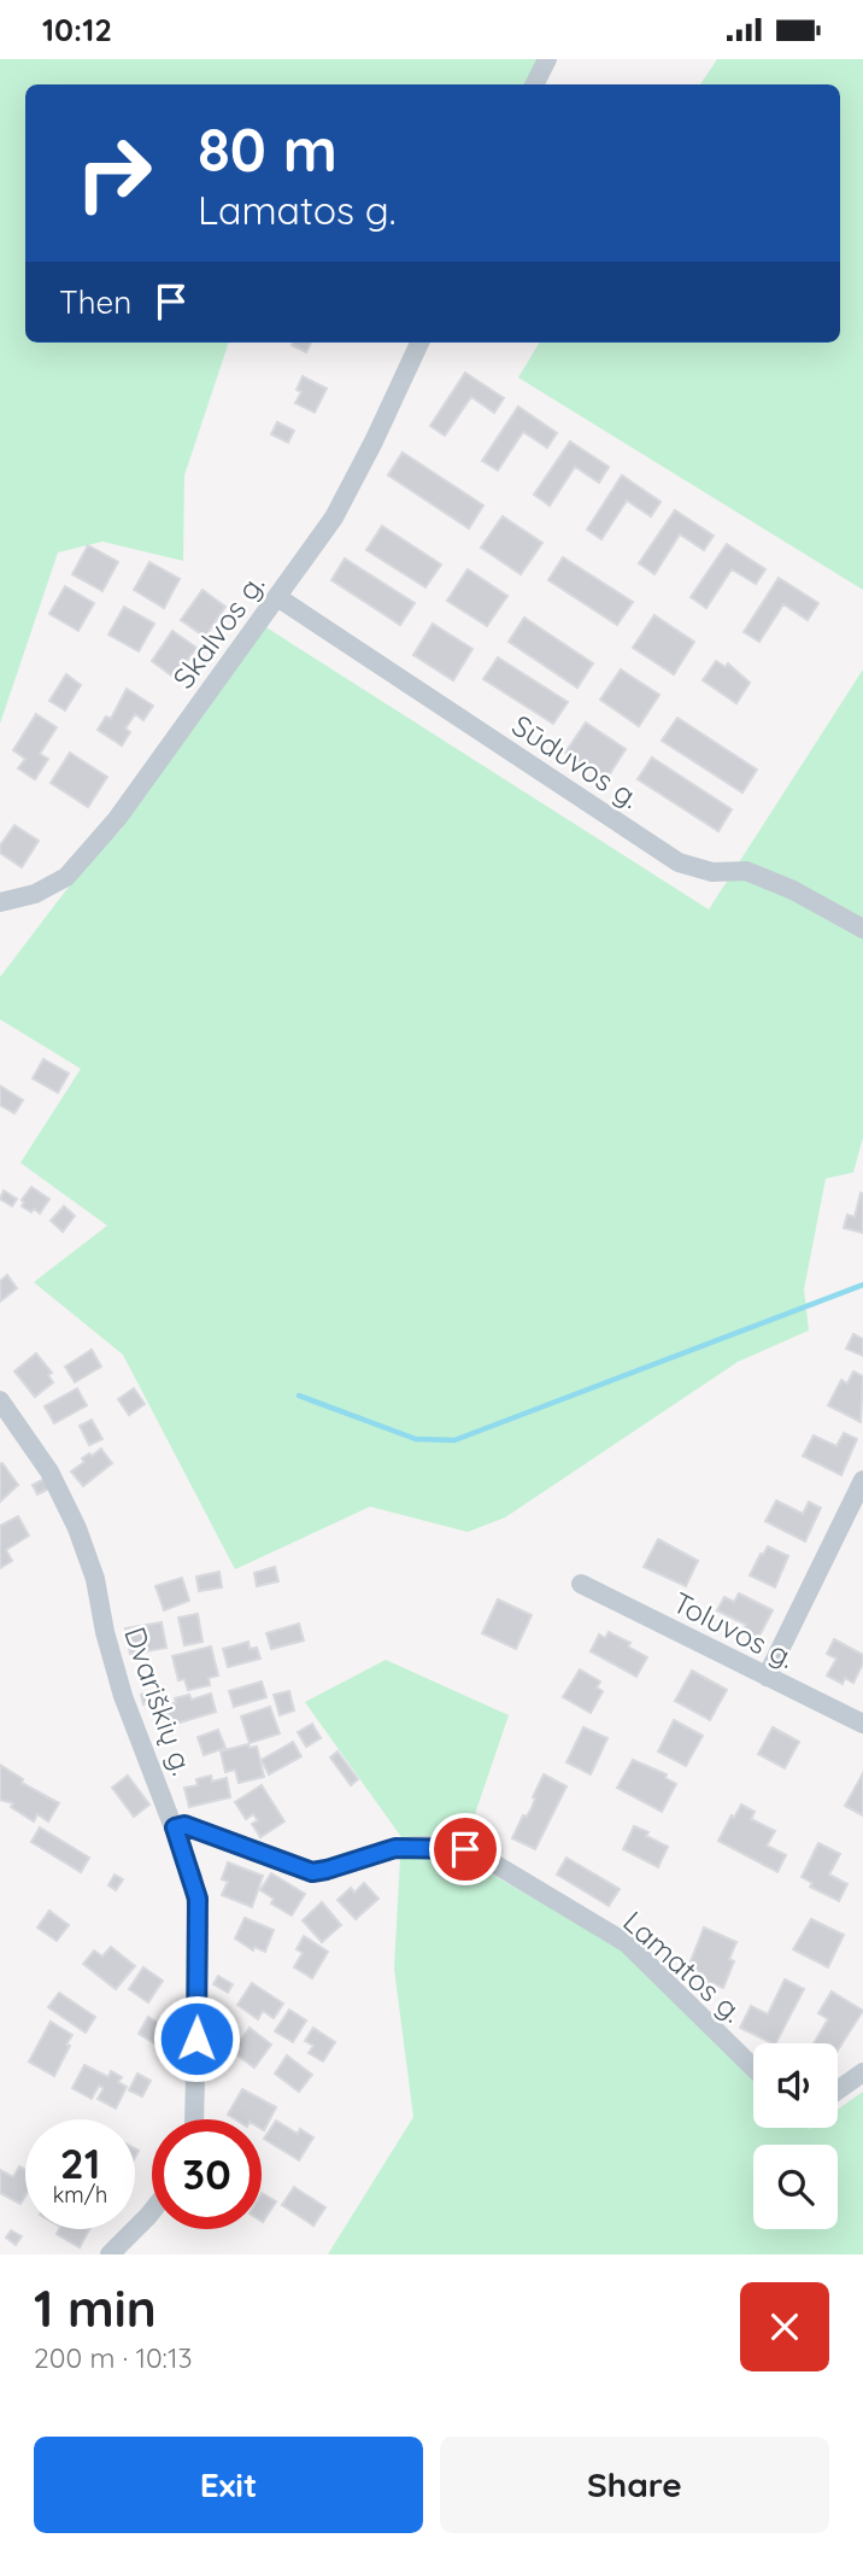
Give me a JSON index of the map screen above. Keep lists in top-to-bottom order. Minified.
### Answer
{"streets":{"street":["Skalvos g.","Sūduvos g.","Toluvos g.","Dvariškių g.","Lamatos g."]},"crossings":[["Skalvos g.","Sūduvos g."],["Dvariškių g.","Lamatos g."]],"page":{"status":"10:12","turn":["80 m","Lamatos g."],"then":"Then","speed":"21 km/h","limit":"30","heading":["1 min","200 m · 10:13"],"buttons":["Exit","Share"]}}
